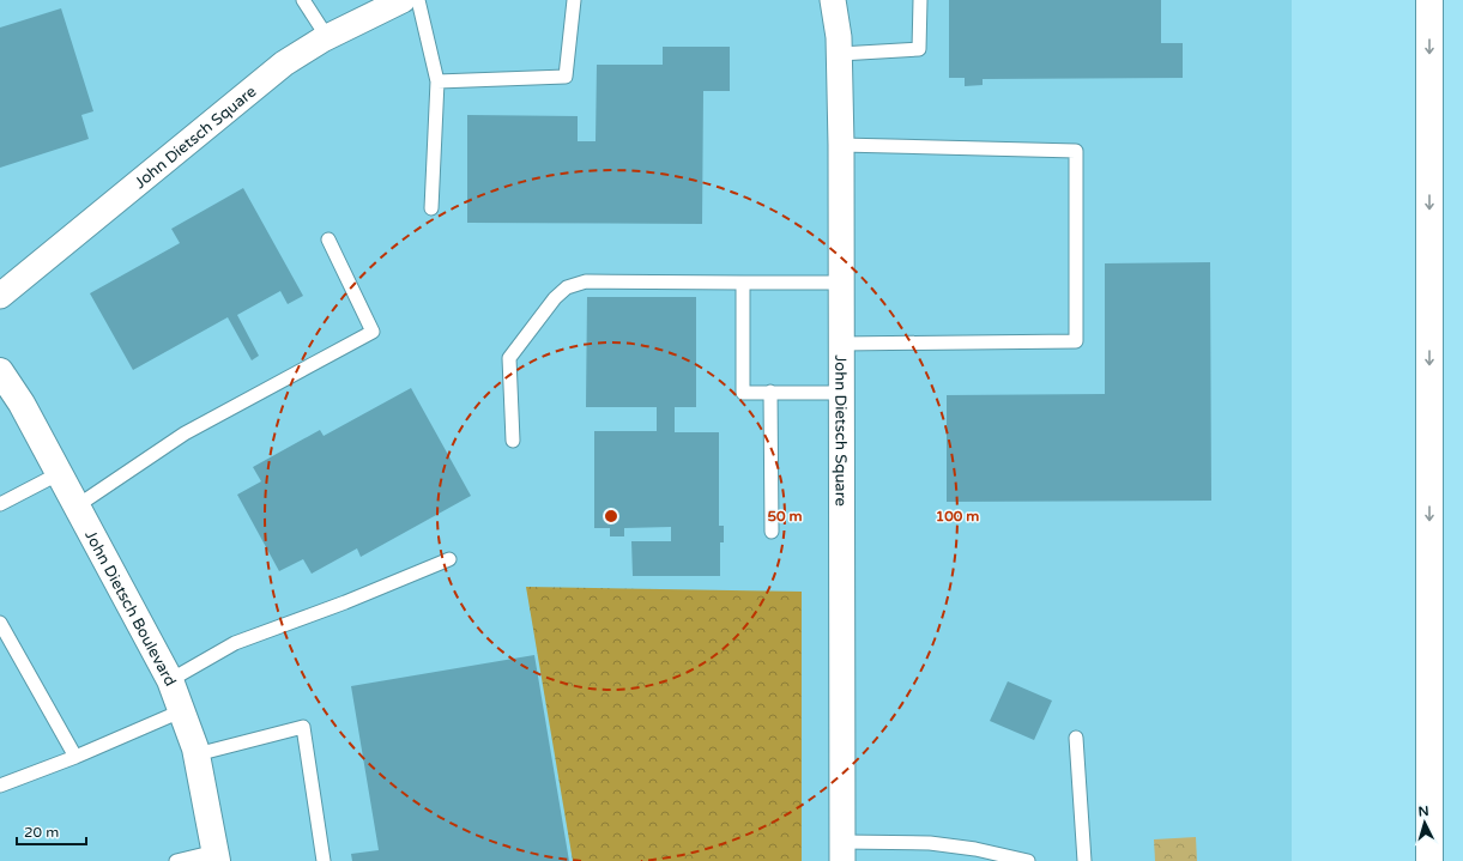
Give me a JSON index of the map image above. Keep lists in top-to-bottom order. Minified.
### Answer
{"streets":{"main road":["John Dietsch Boulevard"],"street":["John Dietsch Square"]},"scale_bar":"20 m","north":"top","rings":["50 m","100 m"]}
